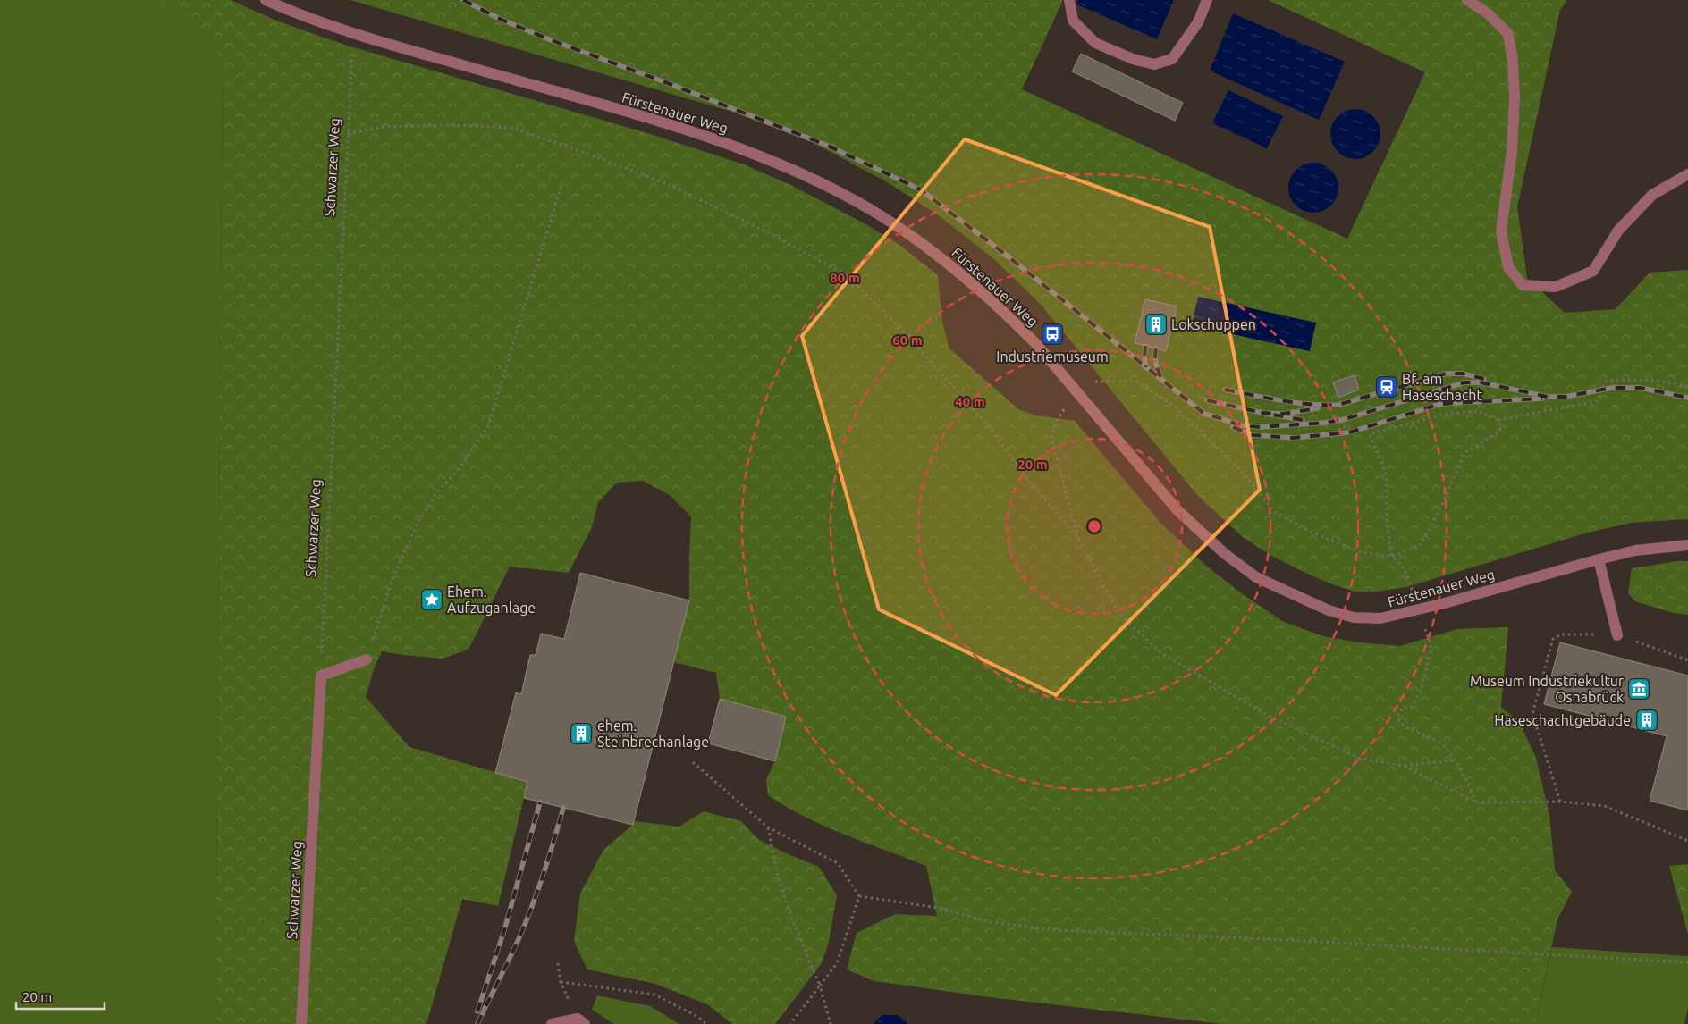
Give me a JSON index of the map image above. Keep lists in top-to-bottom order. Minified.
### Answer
{"streets":{"street":["Fürstenauer Weg","Schwarzer Weg"]},"crossings":[["Fürstenauer Weg","Schwarzer Weg"]],"places":{"building":["Lokschuppen","Haseschachtgebäude","ehem. Steinbrechanlage"],"bus stop":["Industriemuseum"],"station":["Bf. am Haseschacht"],"place":["Ehem. Aufzuganlage"],"museum":["Museum Industriekultur Osnabrück"]},"scale_bar":"20 m","rings":["80 m","60 m","40 m","20 m"]}
